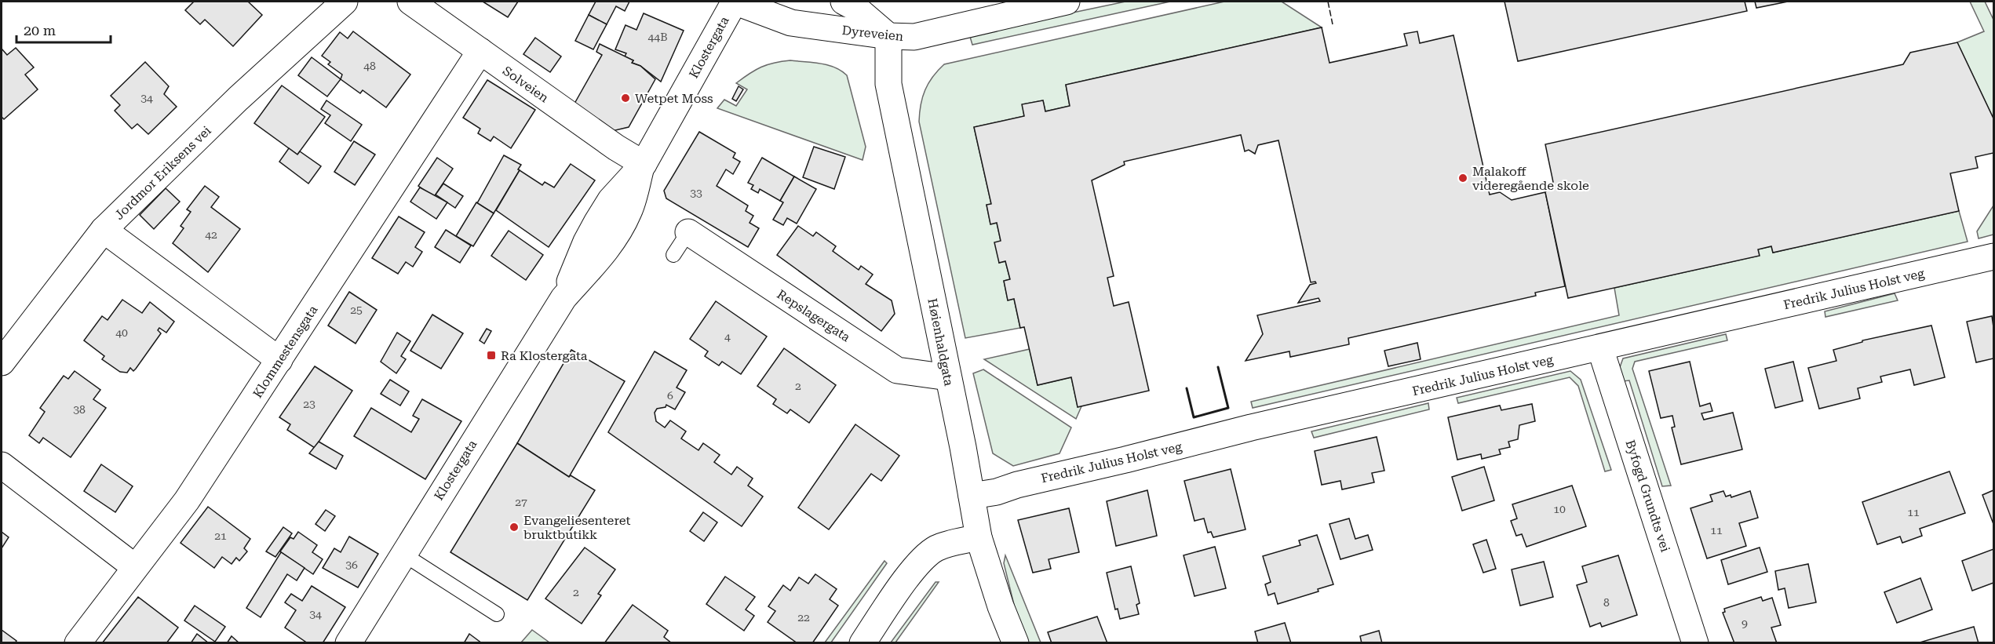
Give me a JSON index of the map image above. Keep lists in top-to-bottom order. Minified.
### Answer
{"streets":{"street":["Dyreveien","Klostergata","Solveien","Jordmor Eriksens vei","Fredrik Julius Holst veg","Repslagergata","Høienhaldgata","Klommestensgata","Byfogd Grundts vei"]},"crossings":[["Dyreveien","Klostergata"],["Dyreveien","Høienhaldgata"],["Klostergata","Solveien"],["Solveien","Klommestensgata"],["Fredrik Julius Holst veg","Høienhaldgata"],["Fredrik Julius Holst veg","Byfogd Grundts vei"],["Repslagergata","Høienhaldgata"]],"places":{"other":["Wetpet Moss","Malakoff videregående skole","Evangeliesenteret bruktbutikk"],"transit":["Ra Klostergata"]},"house_numbers":["44B","48","34","33","42","25","40","4","2","6","23","38","27","10","11","11","21","36","2","8","34","22","9"],"scale_bar":"20 m"}
